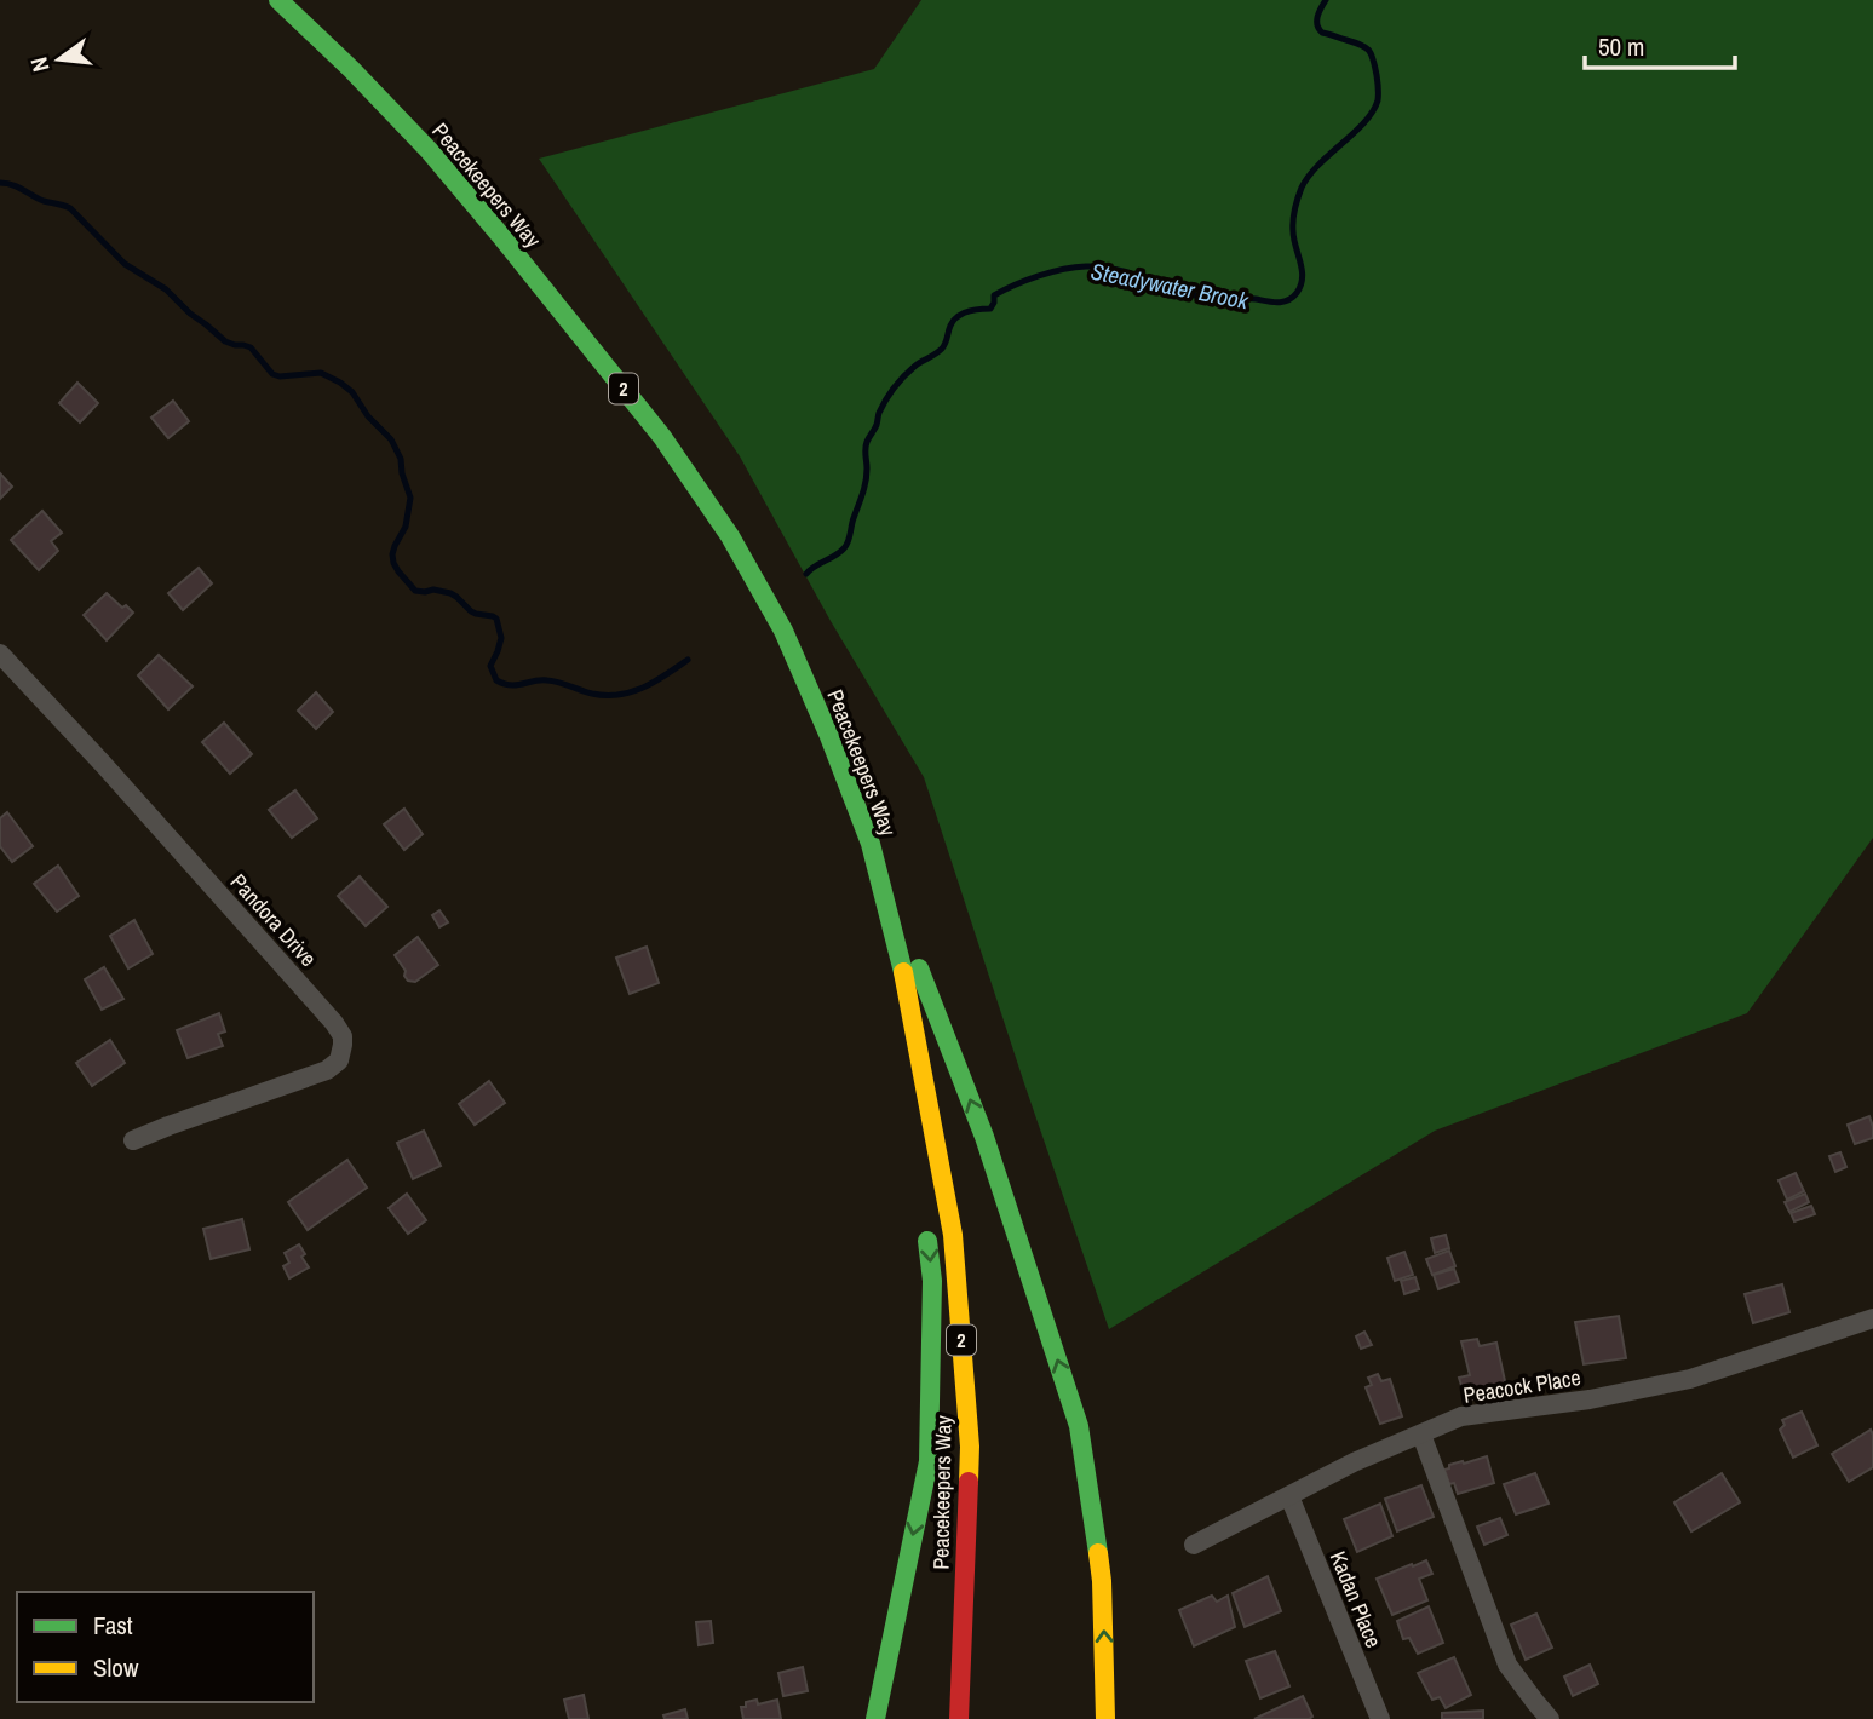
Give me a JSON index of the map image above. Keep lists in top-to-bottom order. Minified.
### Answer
{"streets":{"highway":["Peacekeepers Way","2"],"street":["Pandora Drive","Peacock Place","Kadan Place"]},"crossings":[["Peacock Place","Kadan Place"]],"water":["Steadywater Brook"],"legend":["Fast","Slow"],"scale_bar":"50 m","north":"left"}
